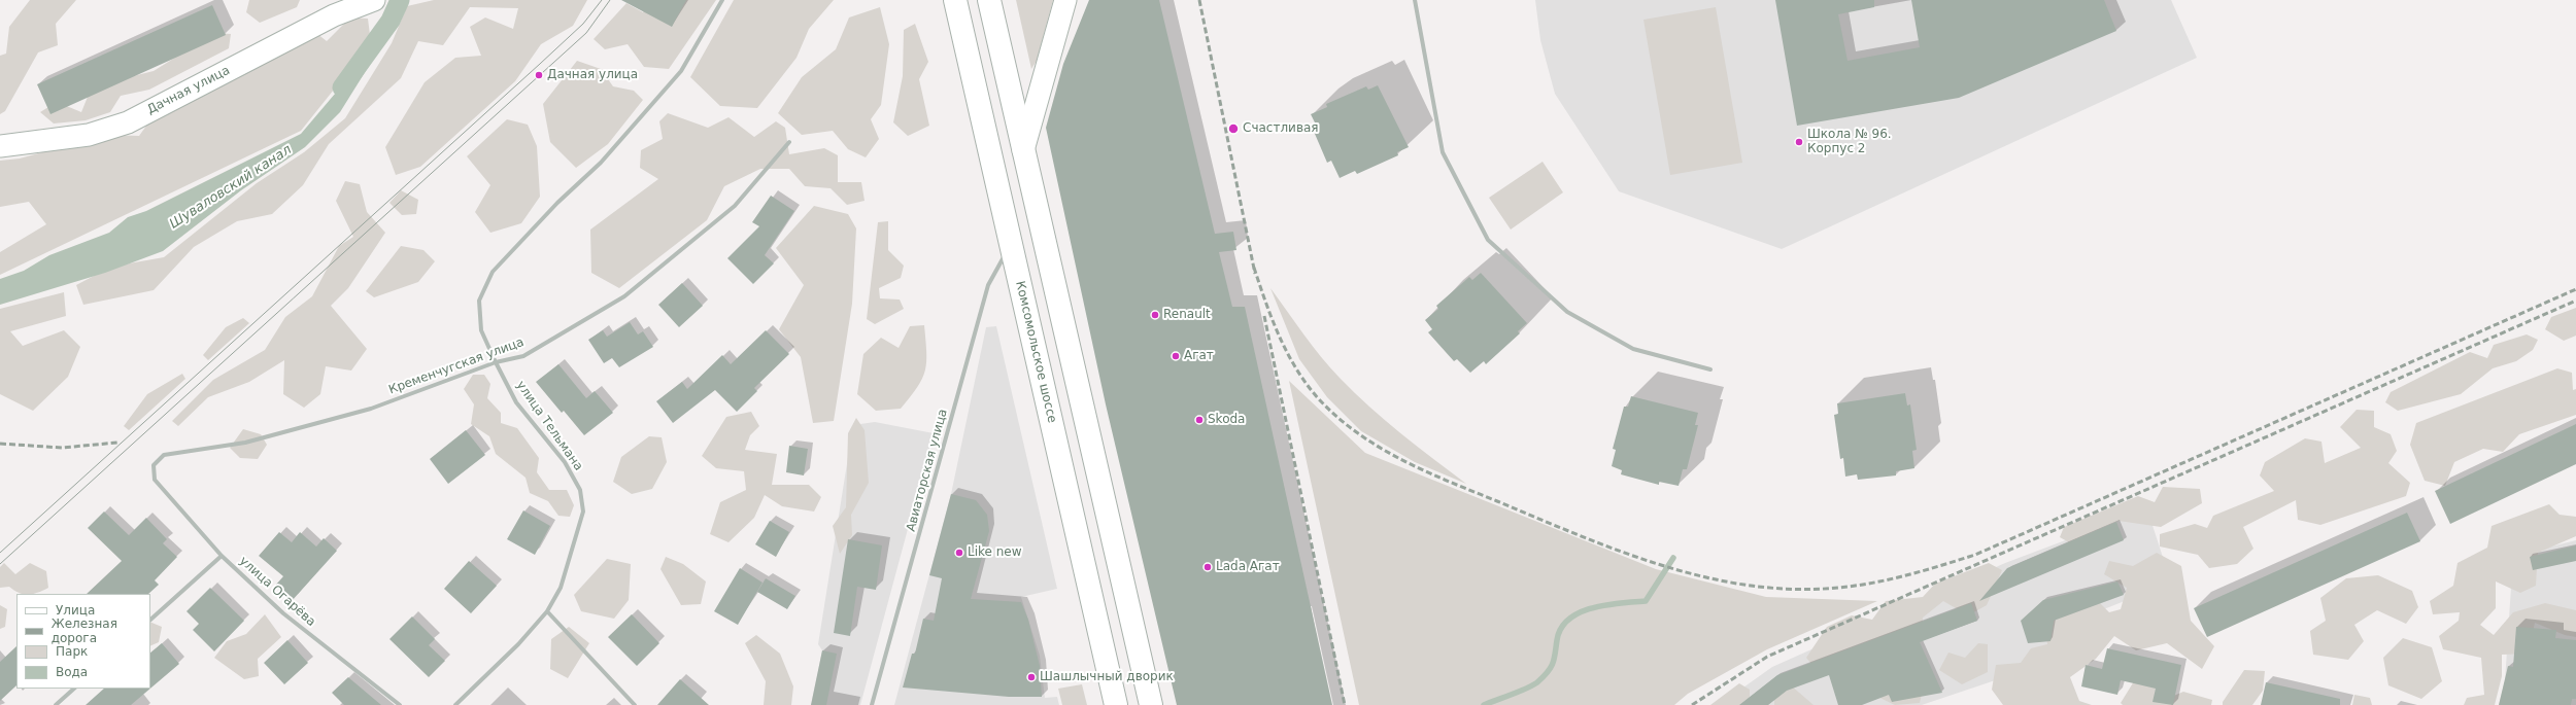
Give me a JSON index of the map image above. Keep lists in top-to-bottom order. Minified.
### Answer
{"streets":{"main road":["Комсомольское шоссе"],"street":["Дачная улица","Кременчугская улица","улица Тельмана","Авиаторская улица","улица Огарёва"]},"crossings":[["Комсомольское шоссе","Авиаторская улица"],["Кременчугская улица","улица Тельмана"],["Кременчугская улица","улица Огарёва"]],"water":["Шуваловский канал"],"places":["Дачная улица","Счастливая","Школа № 96. Корпус 2","Renault","Агат","Skoda","Like new","Lada Агат","Шашлычный дворик"],"legend":["Улица","Железная дорога","Парк","Вода"]}
